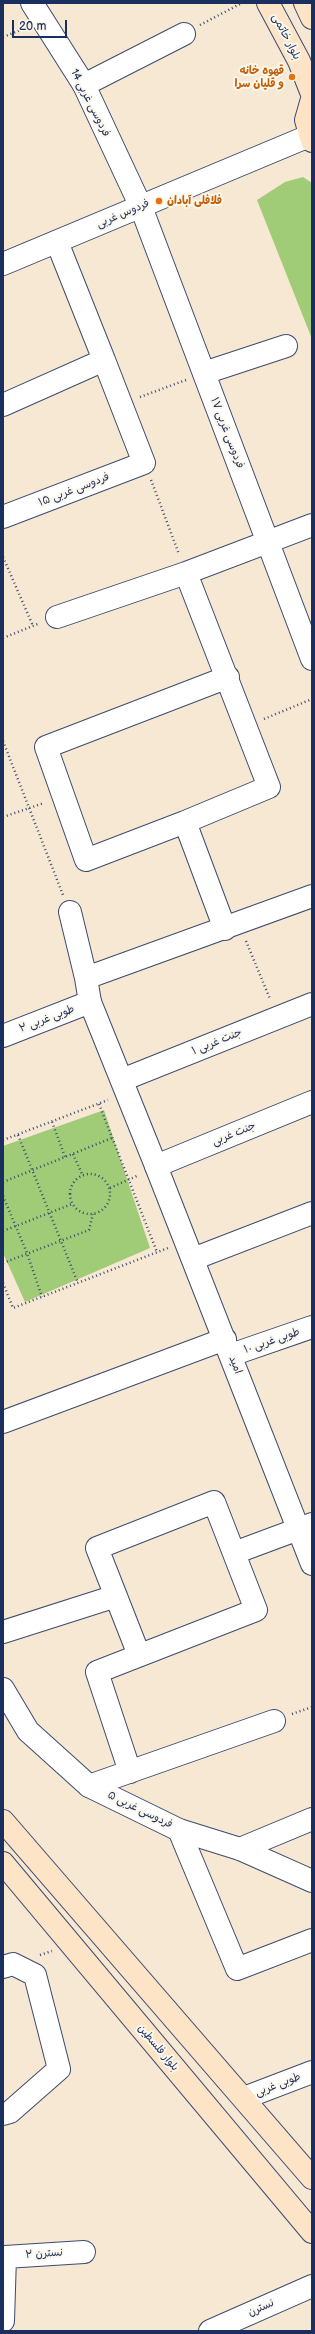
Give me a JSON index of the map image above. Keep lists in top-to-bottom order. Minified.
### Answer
{"streets":{"main road":["بلوار خاتمی","بلوار فلسطین"],"street":["فردوسی غربی 14","فردوس غربی","فردوسی غربی ۱۷","فردوسی غربی ۱۵","طوبی غربی ۲","جنت غربی ۱","جنت غربی","طوبی غربی ۱۰","امید","فردوسی غربی ۵","طوبی غربی","نسترن ۲","نسترن"]},"crossings":[["فردوسی غربی 14","فردوس غربی"],["فردوسی غربی 14","فردوسی غربی ۱۷"],["فردوس غربی","فردوسی غربی ۱۷"],["طوبی غربی ۲","امید"],["جنت غربی ۱","امید"],["جنت غربی","امید"],["طوبی غربی ۱۰","امید"]],"places":["قهوه خانه و قلیان سرا","فلافلی آبادان"],"scale_bar":"20 m"}
